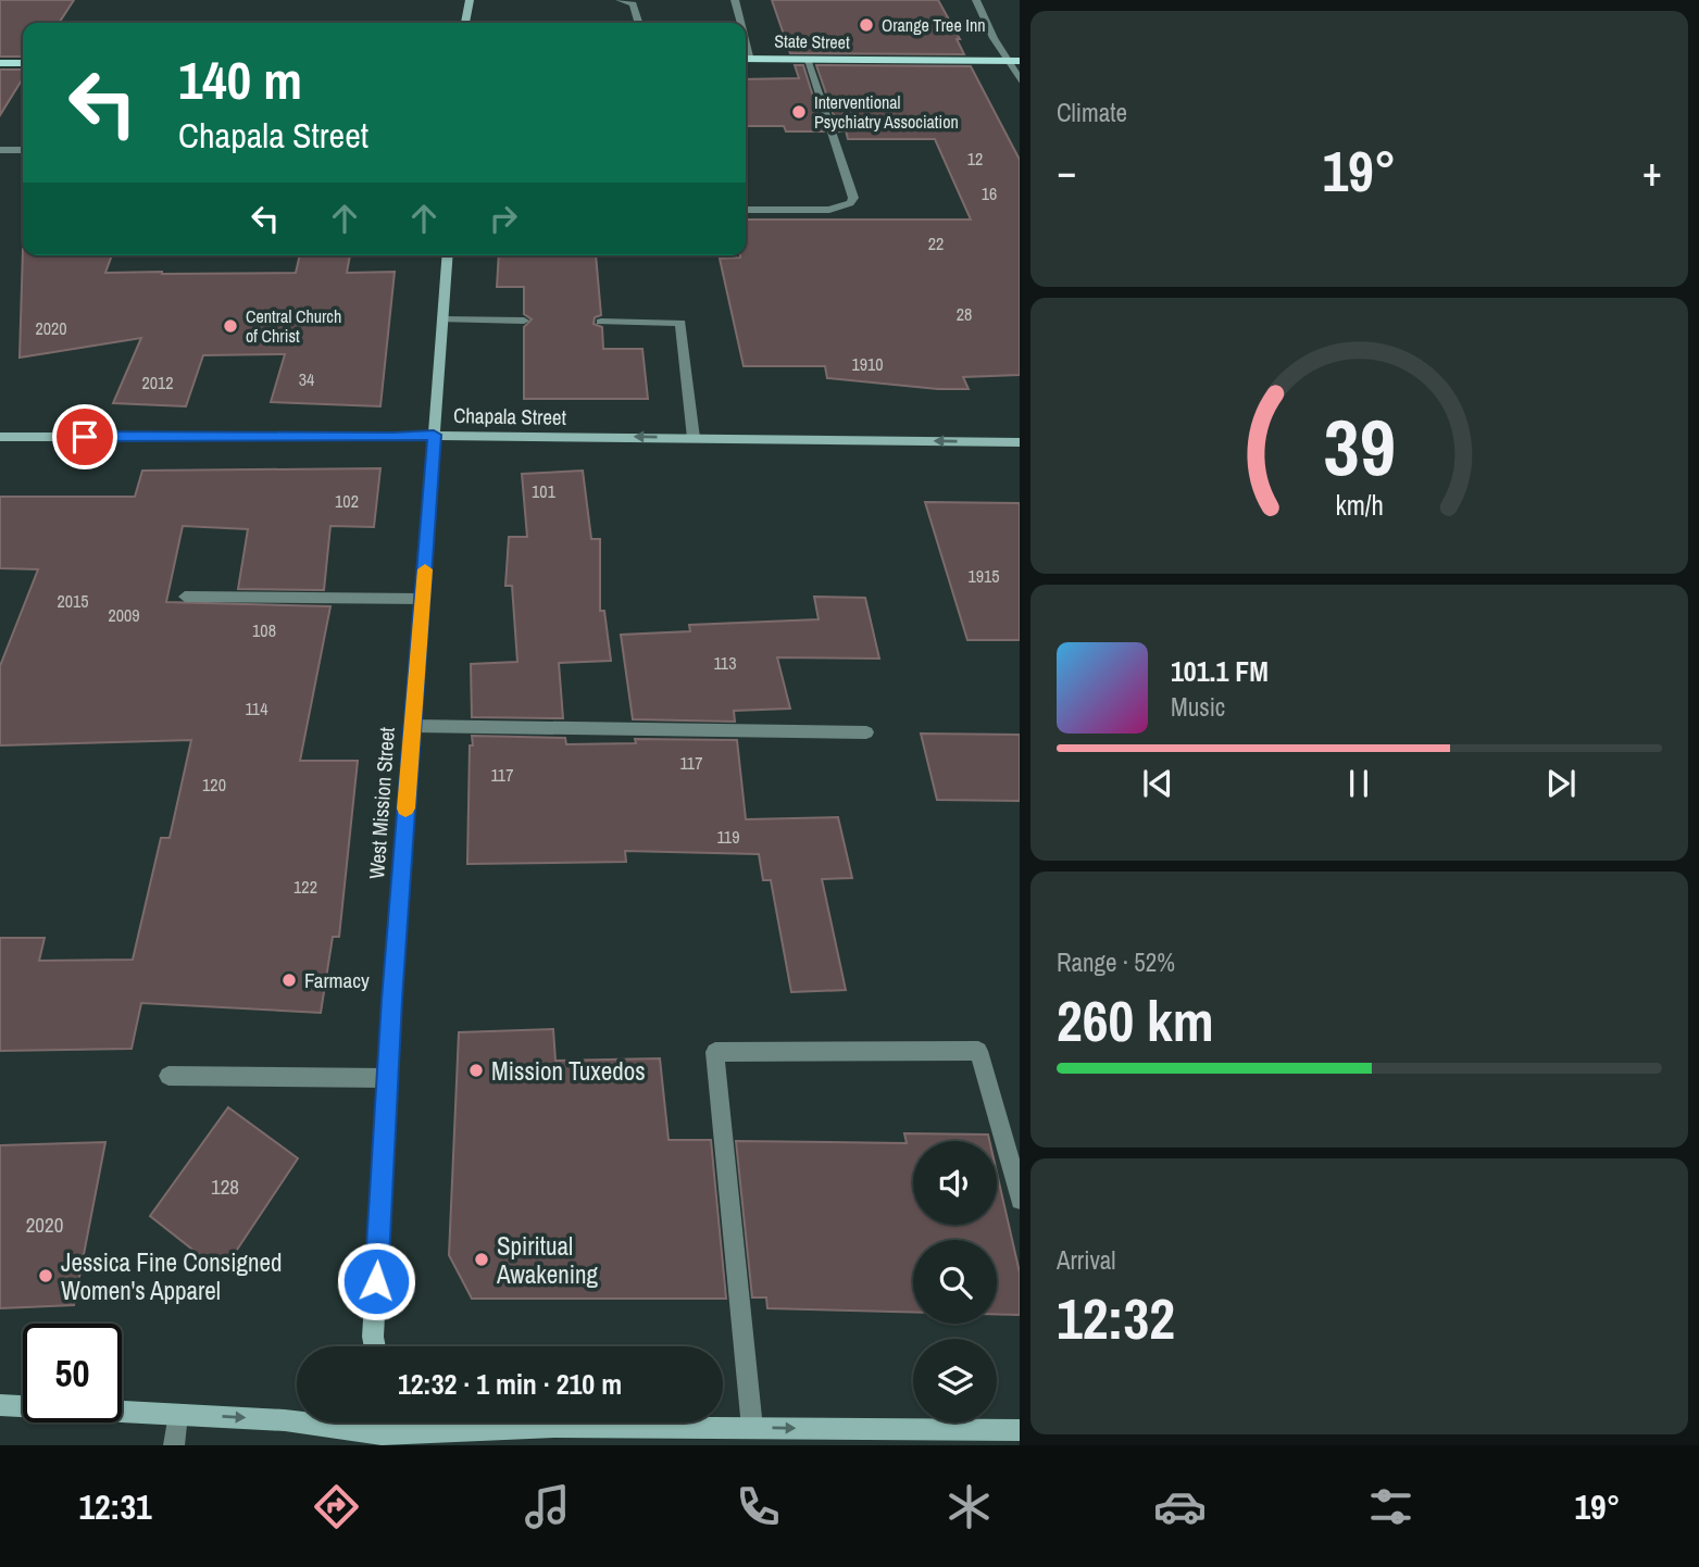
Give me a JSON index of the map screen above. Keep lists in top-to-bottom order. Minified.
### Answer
{"streets":{"main road":["State Street"],"street":["Chapala Street","West Mission Street"]},"crossings":[["Chapala Street","West Mission Street"]],"one_way":["Chapala Street"],"places":["Orange Tree Inn","Interventional Psychiatry Association","Central Church of Christ","Farmacy","Mission Tuxedos","Spiritual Awakening","Jessica Fine Consigned Women's Apparel"],"house_numbers":["12","16","22","28","2020","1910","34","2012","101","102","1915","2015","2009","108","113","114","117","117","120","119","122","128","2020"],"page":{"tile":["Climate",["Range · 52%","260 km"],["Arrival","12:32"]],"turn":["140 m","Chapala Street"],"heat":["−","19°","+"],"song":["101.1 FM","Music"],"limit":"50","trip":"12:32 · 1 min · 210 m","tabs":["12:31","19°"],"gauge":["39","km/h"]}}
